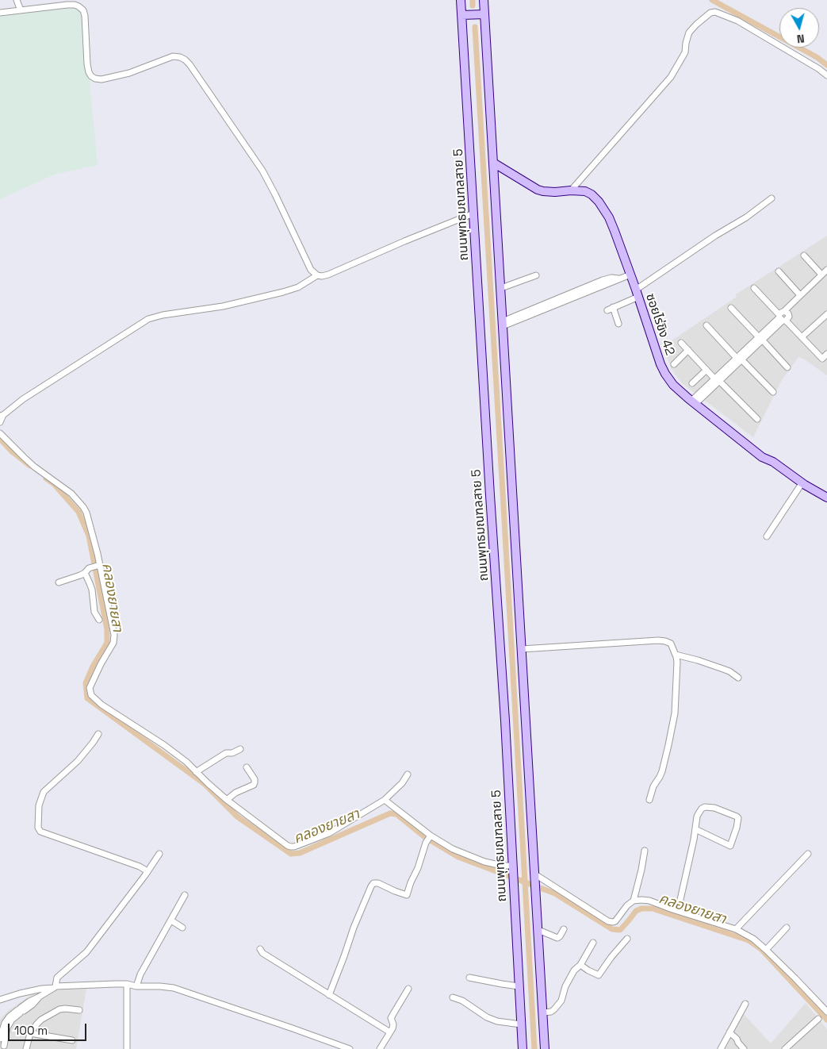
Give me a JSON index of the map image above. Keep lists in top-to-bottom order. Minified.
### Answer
{"streets":{"main road":["ถนนพุทธมณฑลสาย 5","ซอยไร่ขิง 42"]},"water":["คลองยายสา"],"scale_bar":"100 m","north":"bottom"}
